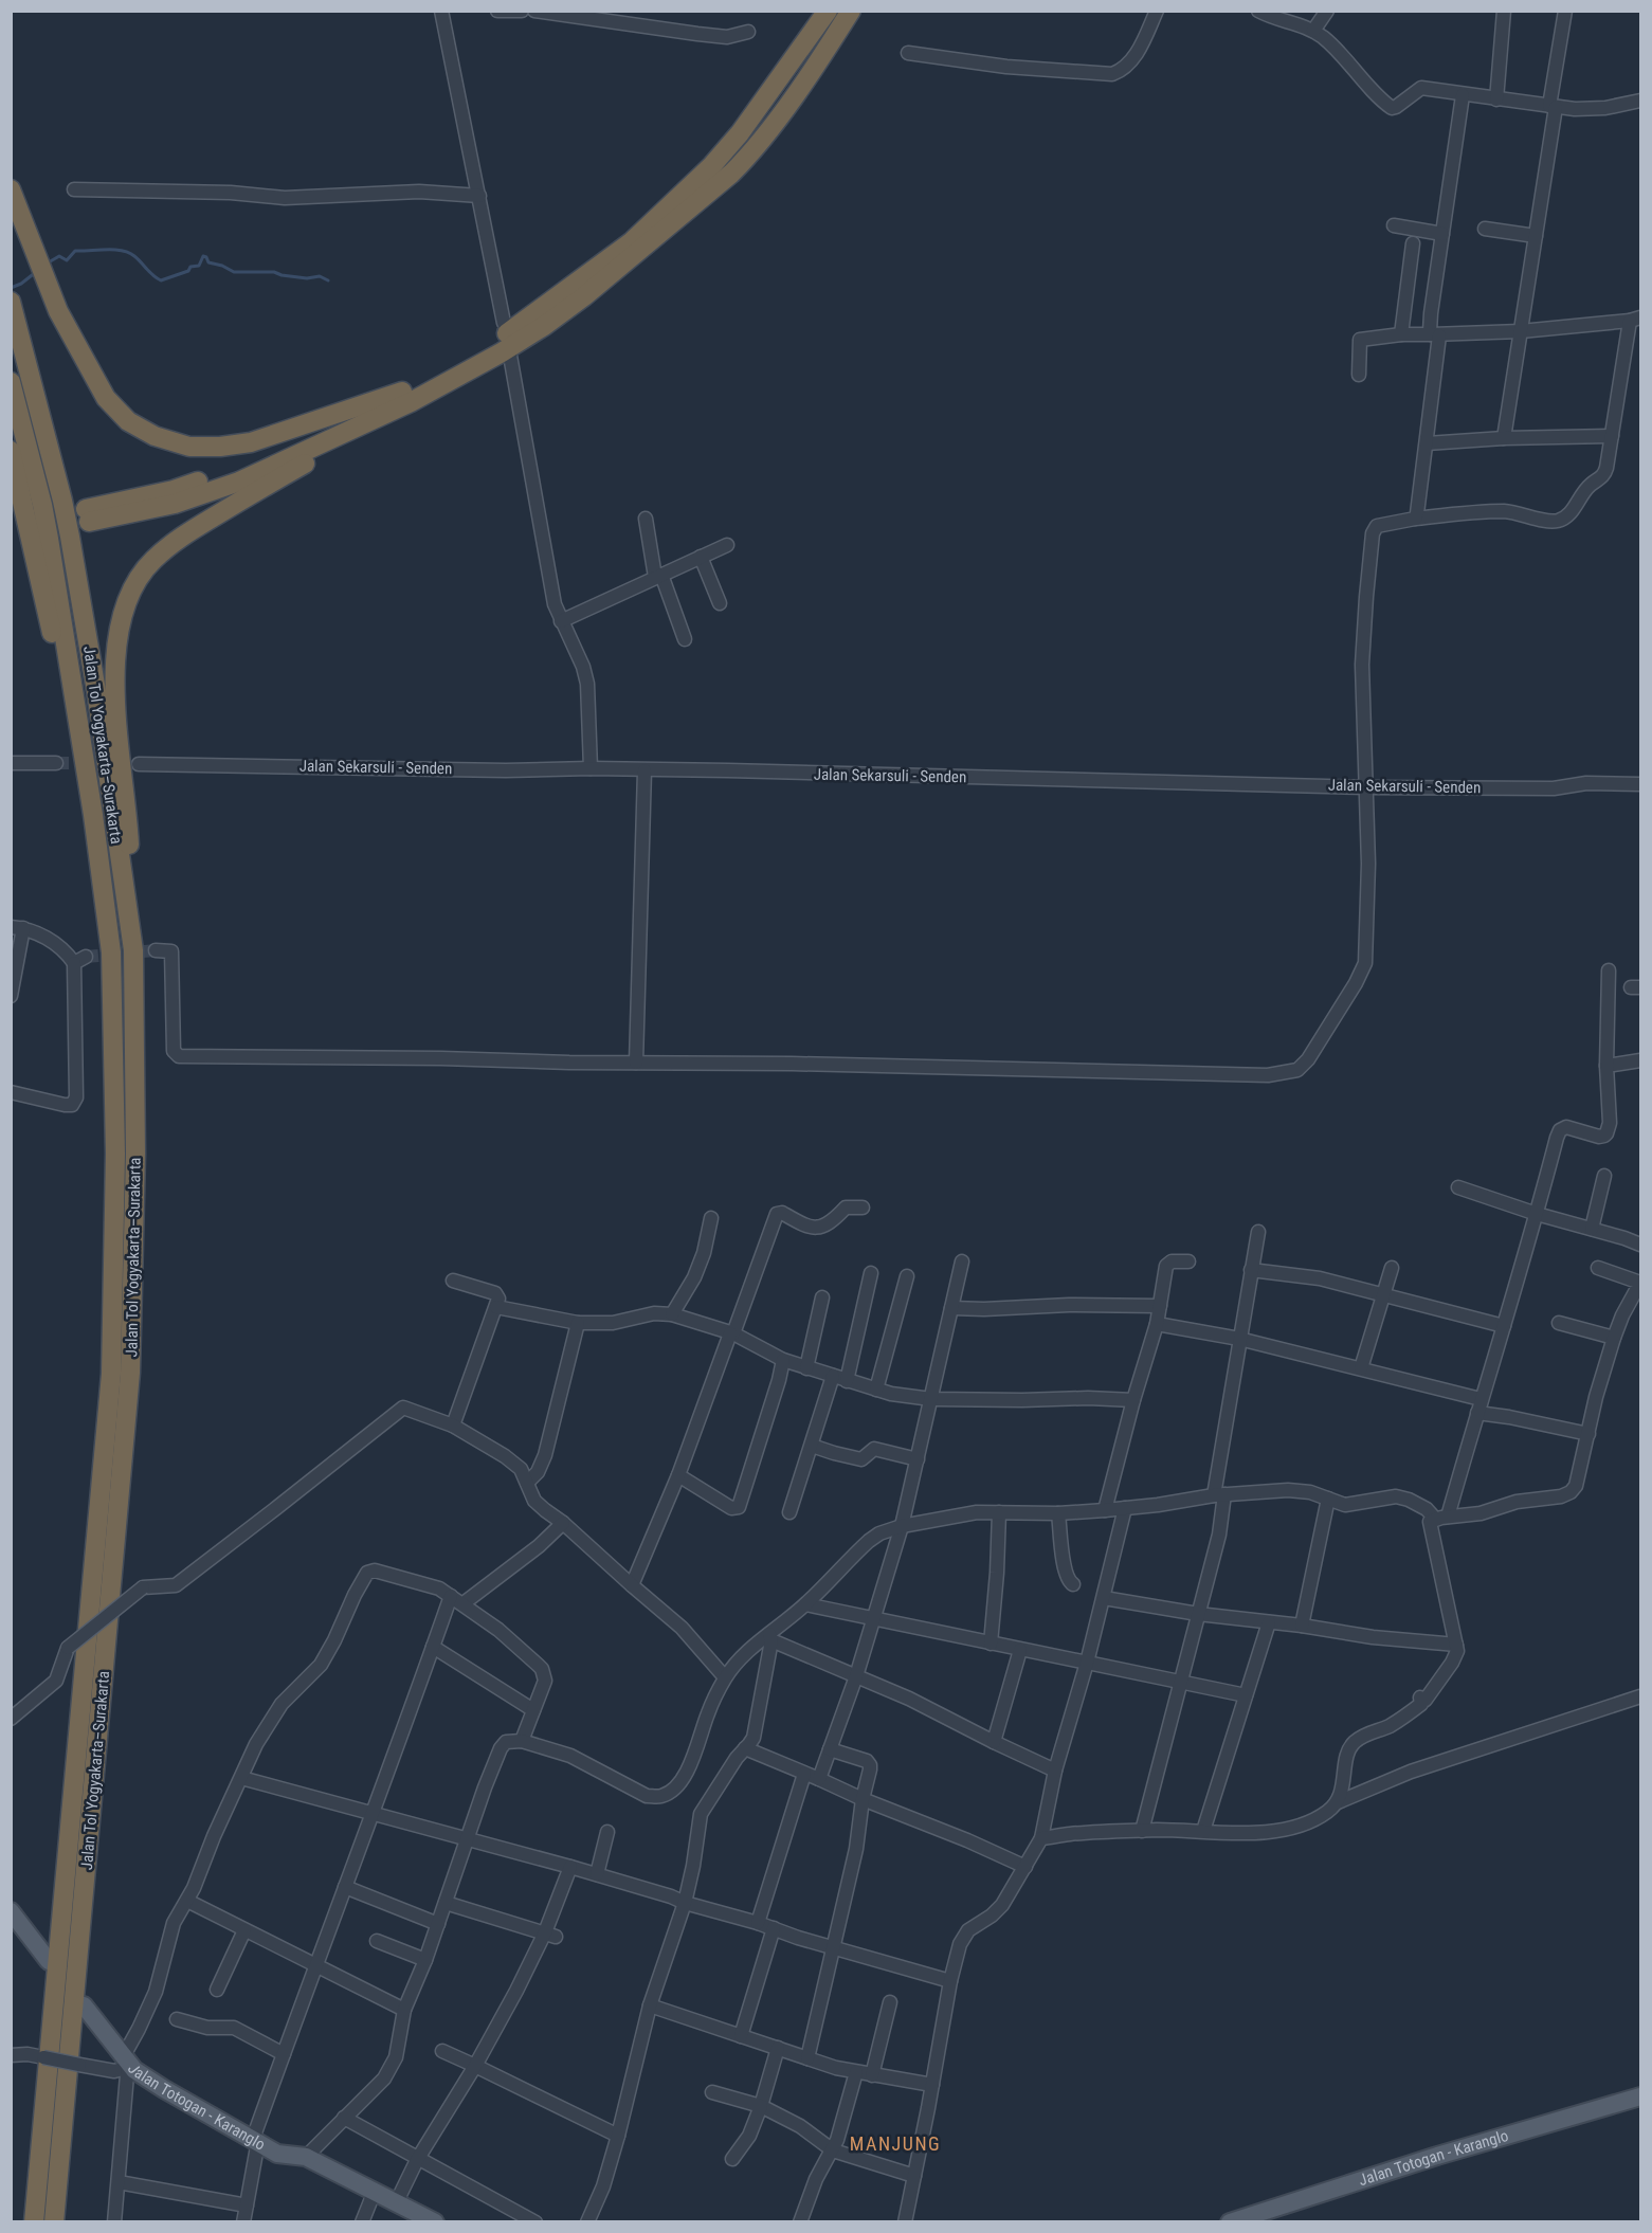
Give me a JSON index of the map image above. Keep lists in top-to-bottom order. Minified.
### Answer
{"streets":{"highway":["Jalan Tol Yogyakarta–Surakarta"],"main road":["Jalan Totogan - Karanglo"],"street":["Jalan Sekarsuli - Senden"]},"districts":["MANJUNG"]}
